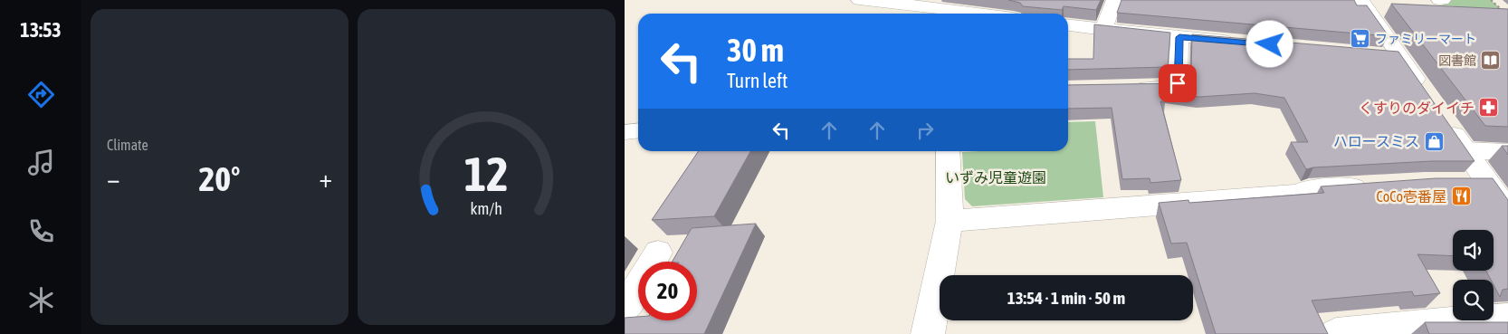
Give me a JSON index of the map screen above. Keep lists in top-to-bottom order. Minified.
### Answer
{"parks":["いずみ児童遊園"],"places":{"supermarket":["ファミリーマート"],"library":["図書館"],"pharmacy":["くすりのダイイチ"],"shop":["ハロースミス"],"restaurant":["CoCo壱番屋"]},"page":{"tabs":"13:53","tile":"Climate","turn":["30 m","Turn left"],"heat":["−","20°","+"],"limit":"20","trip":"13:54 · 1 min · 50 m","gauge":["12","km/h"]}}
